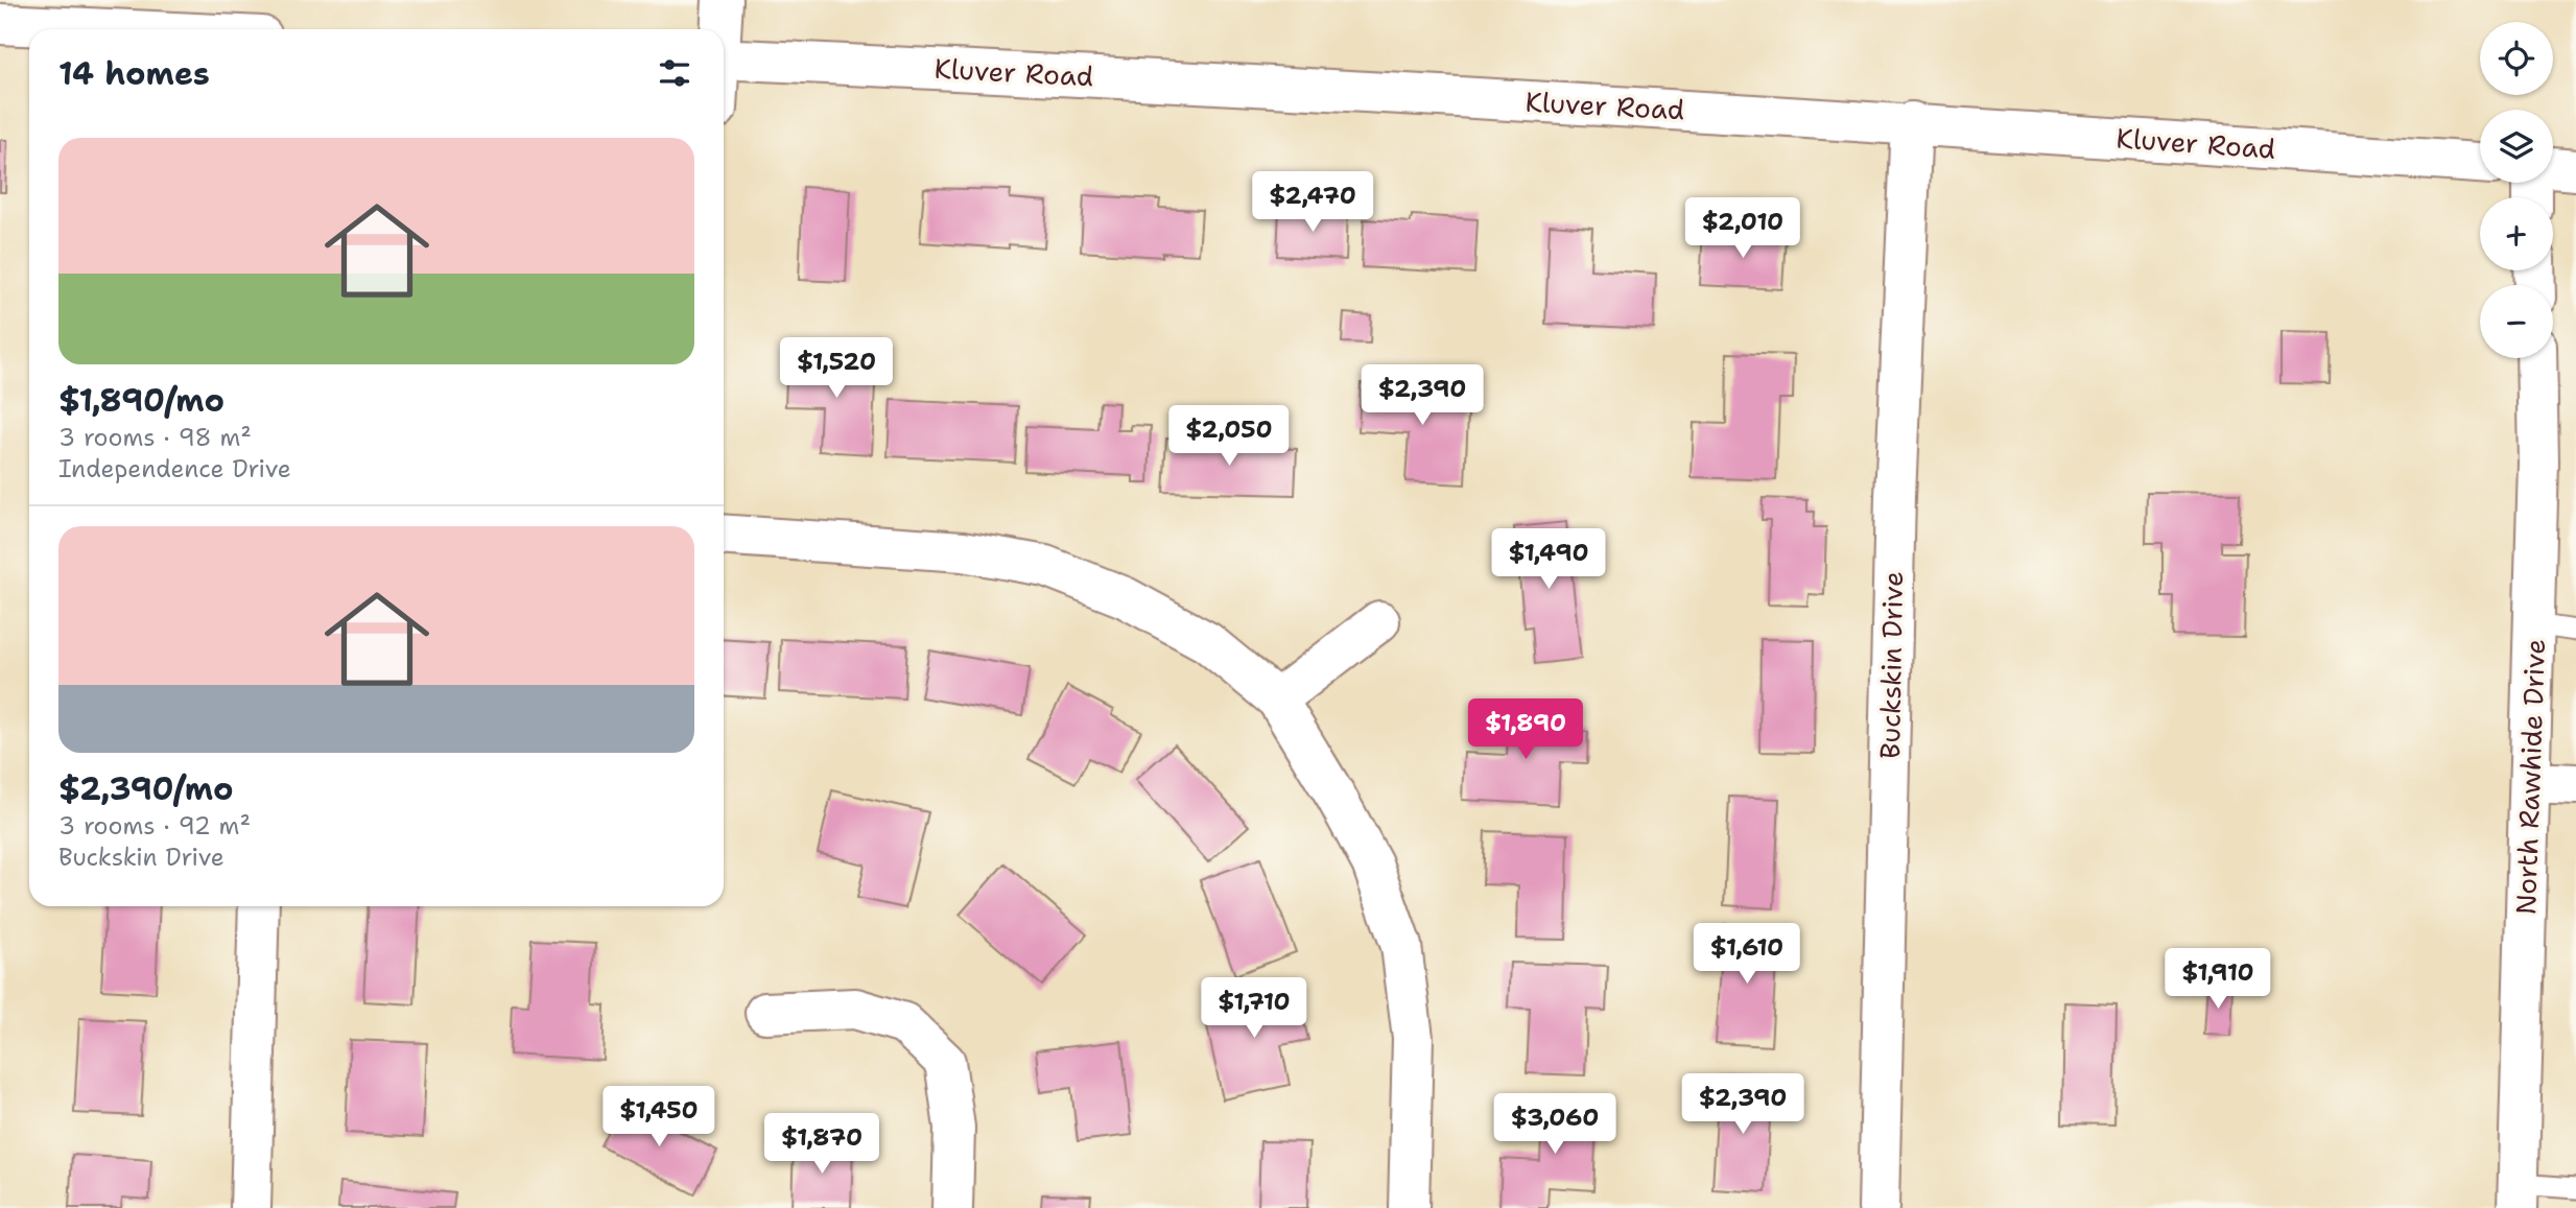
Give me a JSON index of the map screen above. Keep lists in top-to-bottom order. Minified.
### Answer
{"streets":{"street":["Kluver Road","Buckskin Drive","North Rawhide Drive"]},"crossings":[["Kluver Road","Buckskin Drive"]],"page":{"map_buttons":["+","−"],"heading":"14 homes","list":[{"name":"$1,890/mo","note":"3 rooms · 98 m² · Independence Drive"},{"name":"$2,390/mo","note":"3 rooms · 92 m² · Buckskin Drive"}],"price":["$2,470","$2,010","$1,520","$2,390","$2,050","$1,490","$1,890","$1,610","$1,910","$1,710","$2,390","$1,450","$3,060","$1,870"]}}
